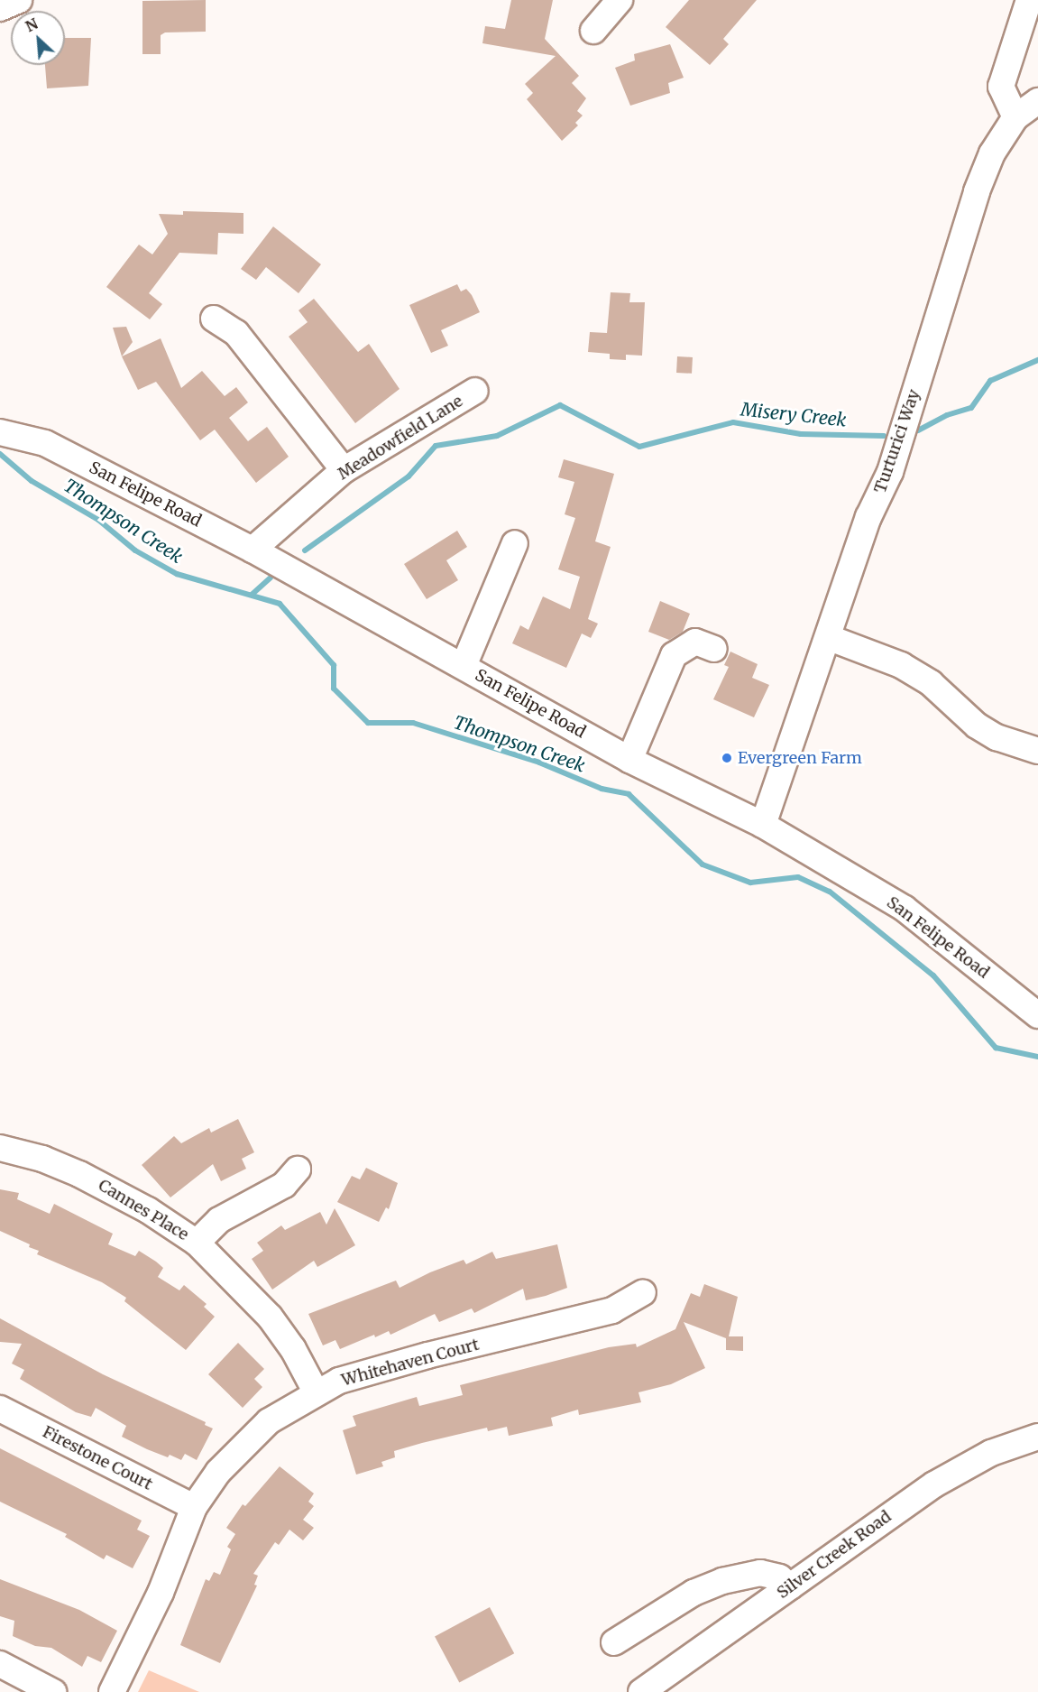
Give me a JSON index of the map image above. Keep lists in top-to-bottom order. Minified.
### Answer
{"streets":{"street":["Meadowfield Lane","Turturici Way","San Felipe Road","Cannes Place","Whitehaven Court","Firestone Court","Silver Creek Road"]},"crossings":[["Meadowfield Lane","San Felipe Road"],["Turturici Way","San Felipe Road"],["Cannes Place","Whitehaven Court"],["Whitehaven Court","Firestone Court"]],"water":["Misery Creek","Thompson Creek"],"places":["Evergreen Farm"],"north":"top left"}
